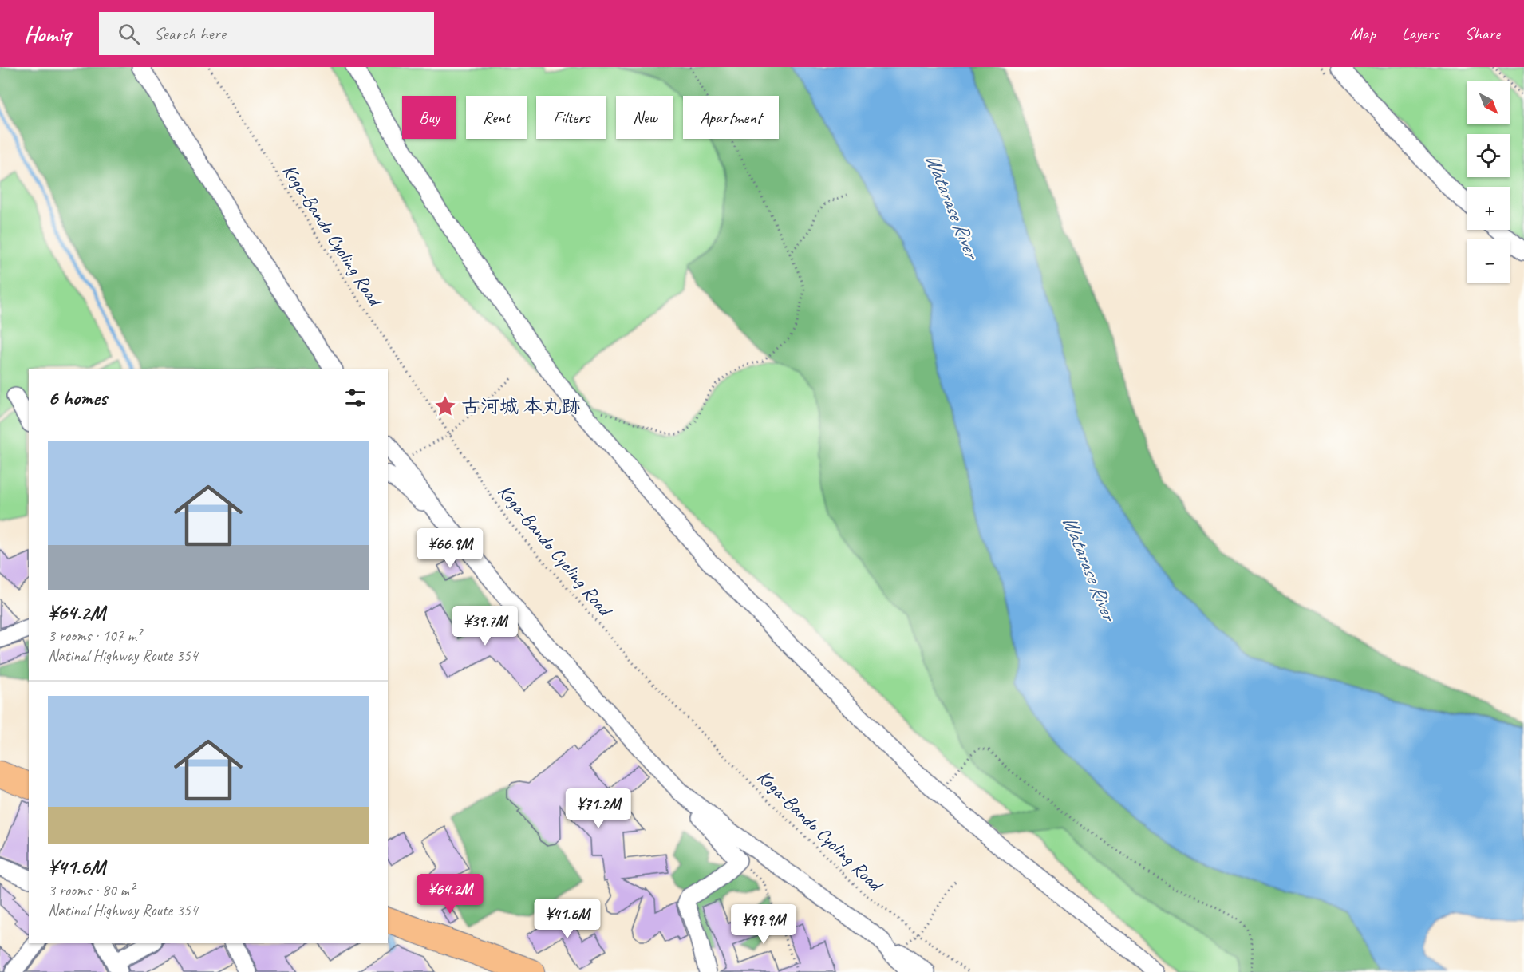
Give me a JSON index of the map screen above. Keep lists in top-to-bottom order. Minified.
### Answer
{"streets":{"path":["Koga-Bando Cycling Road"]},"water":["Watarase River"],"places":{"place":["古河城 本丸跡"]},"north":"bottom right","page":{"header":"Homiq","search":"Search here","nav":["Map","Layers","Share"],"map_buttons":["+","−"],"chip":["Buy","Rent","Filters","New","Apartment"],"heading":"6 homes","list":[{"name":"¥64.2M","note":"3 rooms · 107 m² · Natinal Highway Route 354"},{"name":"¥41.6M","note":"3 rooms · 80 m² · Natinal Highway Route 354"}],"price":["¥66.9M","¥39.7M","¥71.2M","¥64.2M","¥41.6M","¥99.9M"]}}
